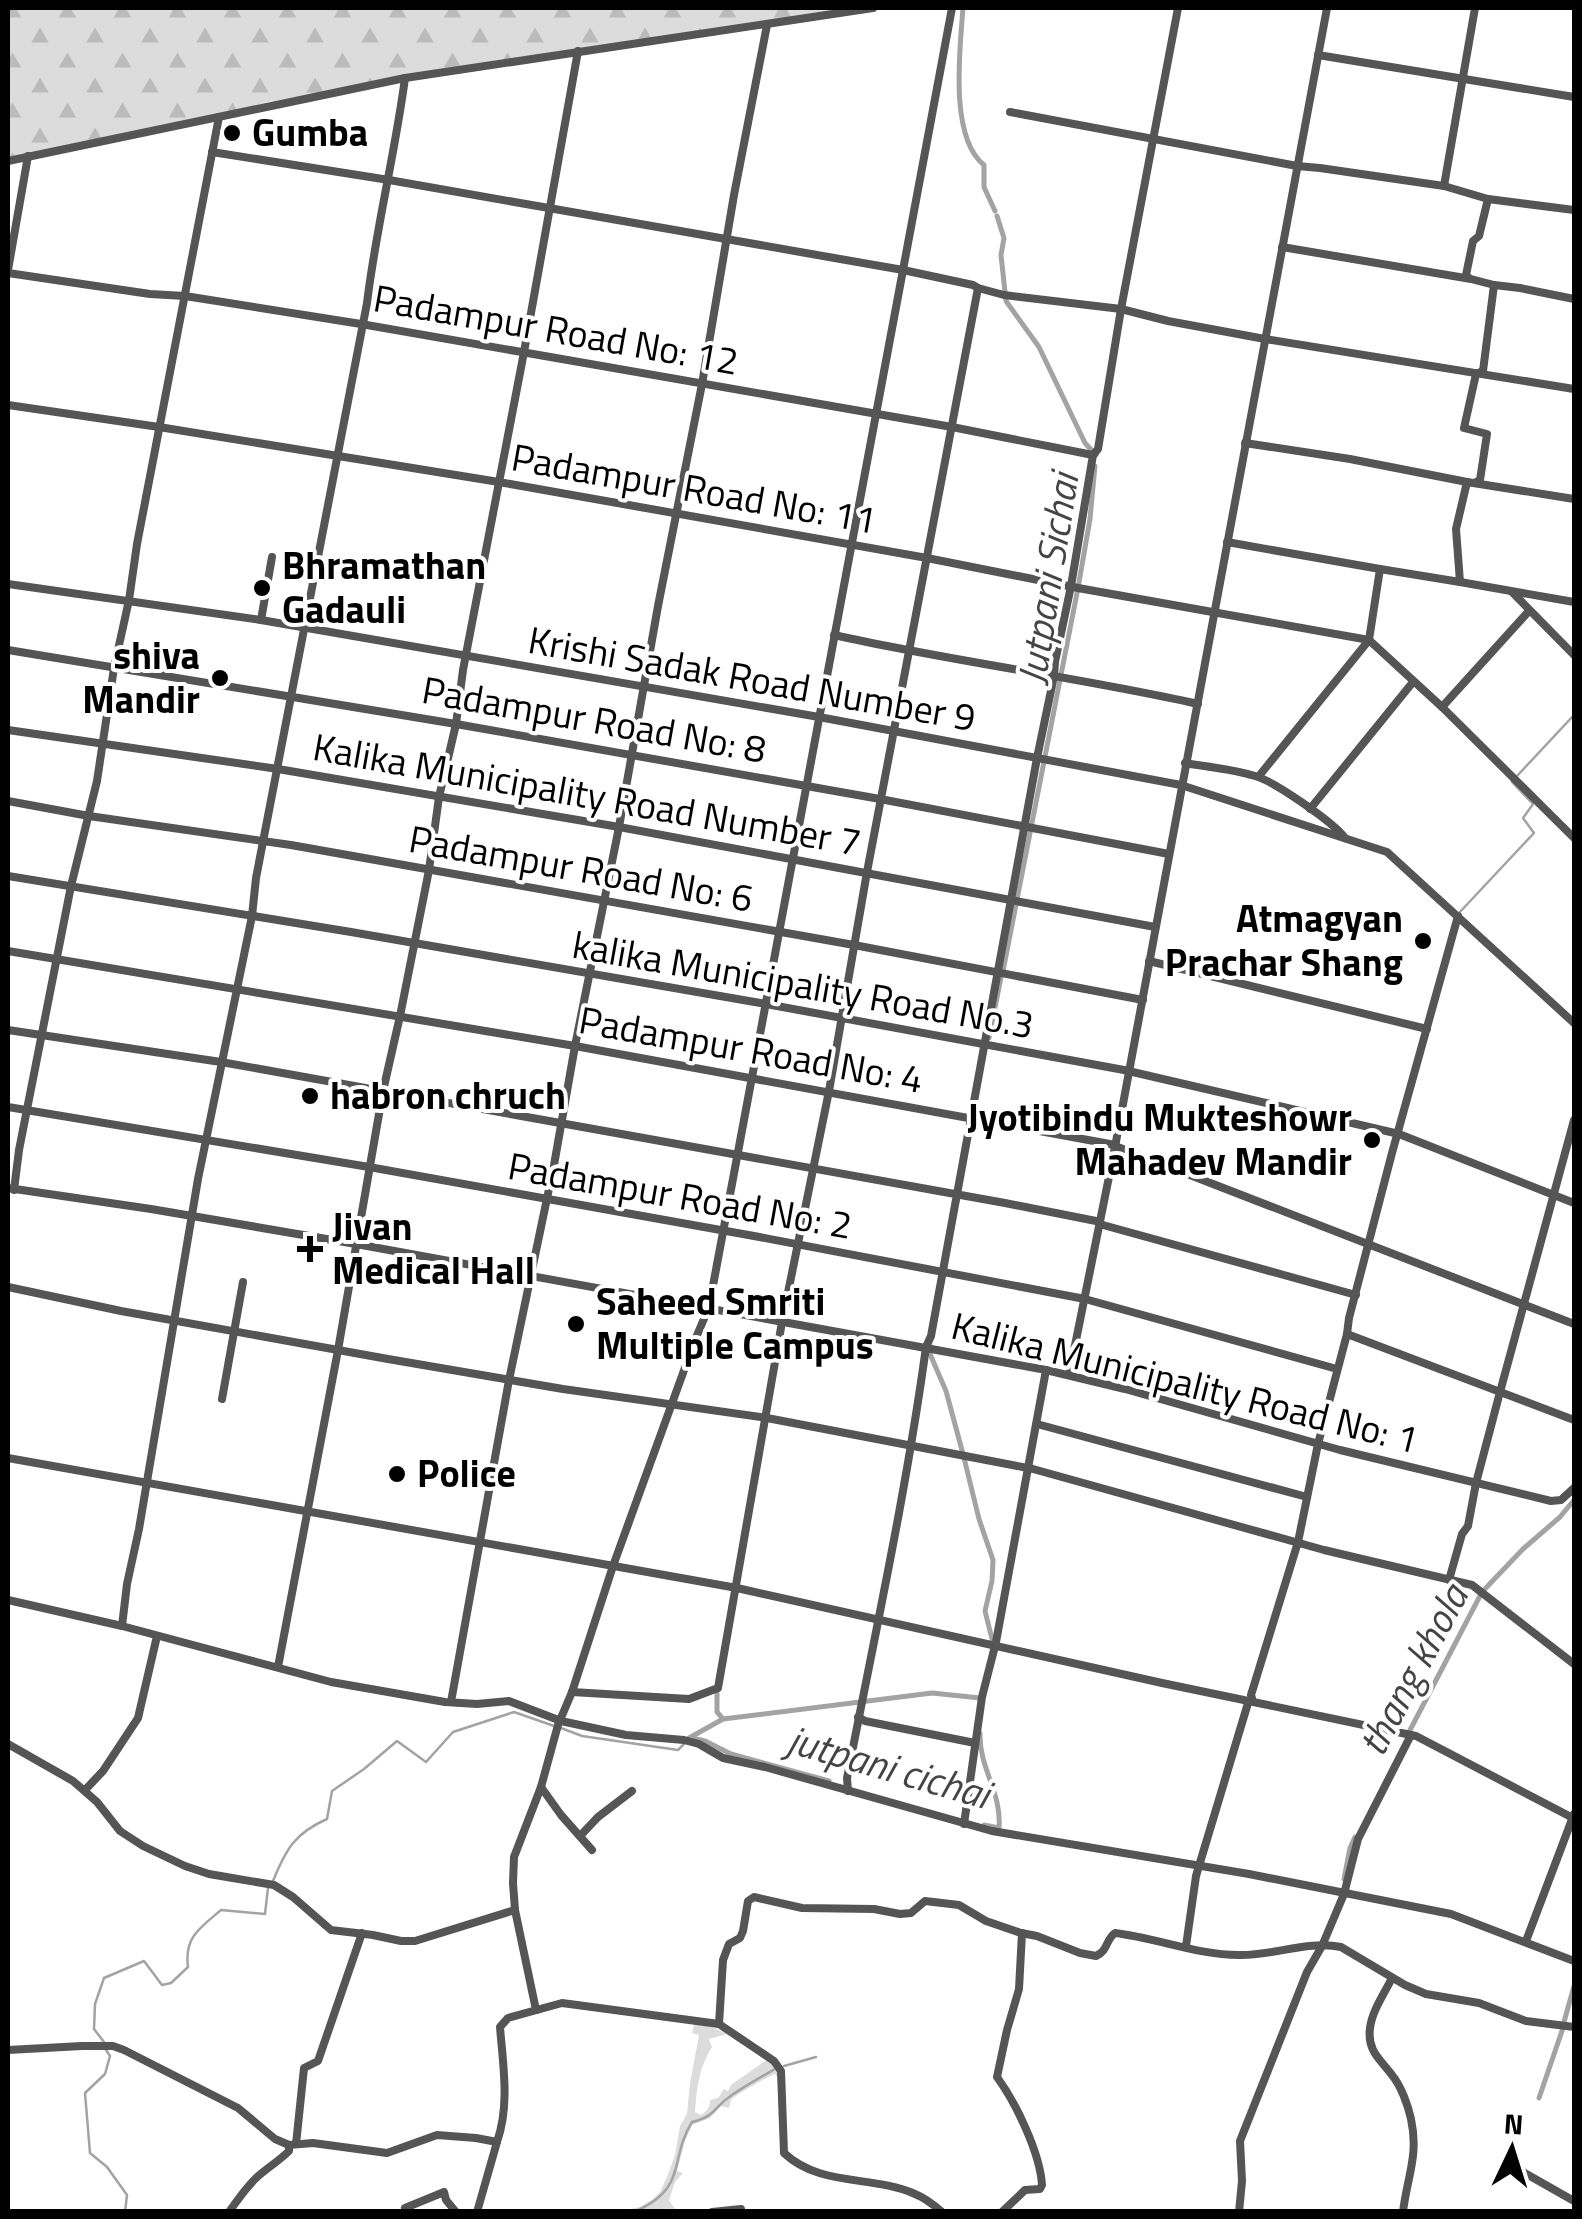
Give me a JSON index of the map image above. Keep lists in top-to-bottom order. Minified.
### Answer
{"streets":{"street":["Padampur Road No: 12","Padampur Road No: 11","Krishi Sadak Road Number 9","Padampur Road No: 8","Kalika Municipality Road Number 7","Padampur Road No: 6","kalika Municipality Road No.3","Padampur Road No: 4","Padampur Road No: 2","Kalika Municipality Road No: 1"]},"water":["Jutpani Sichai","thang khola","jutpani cichai"],"places":{"other":["Gumba","Bhramathan Gadauli","shiva Mandir","Atmagyan Prachar Shang","habron chruch","Jyotibindu Mukteshowr Mahadev Mandir","Saheed Smriti Multiple Campus","Police"],"health":["Jivan Medical Hall"]},"north":"top"}
